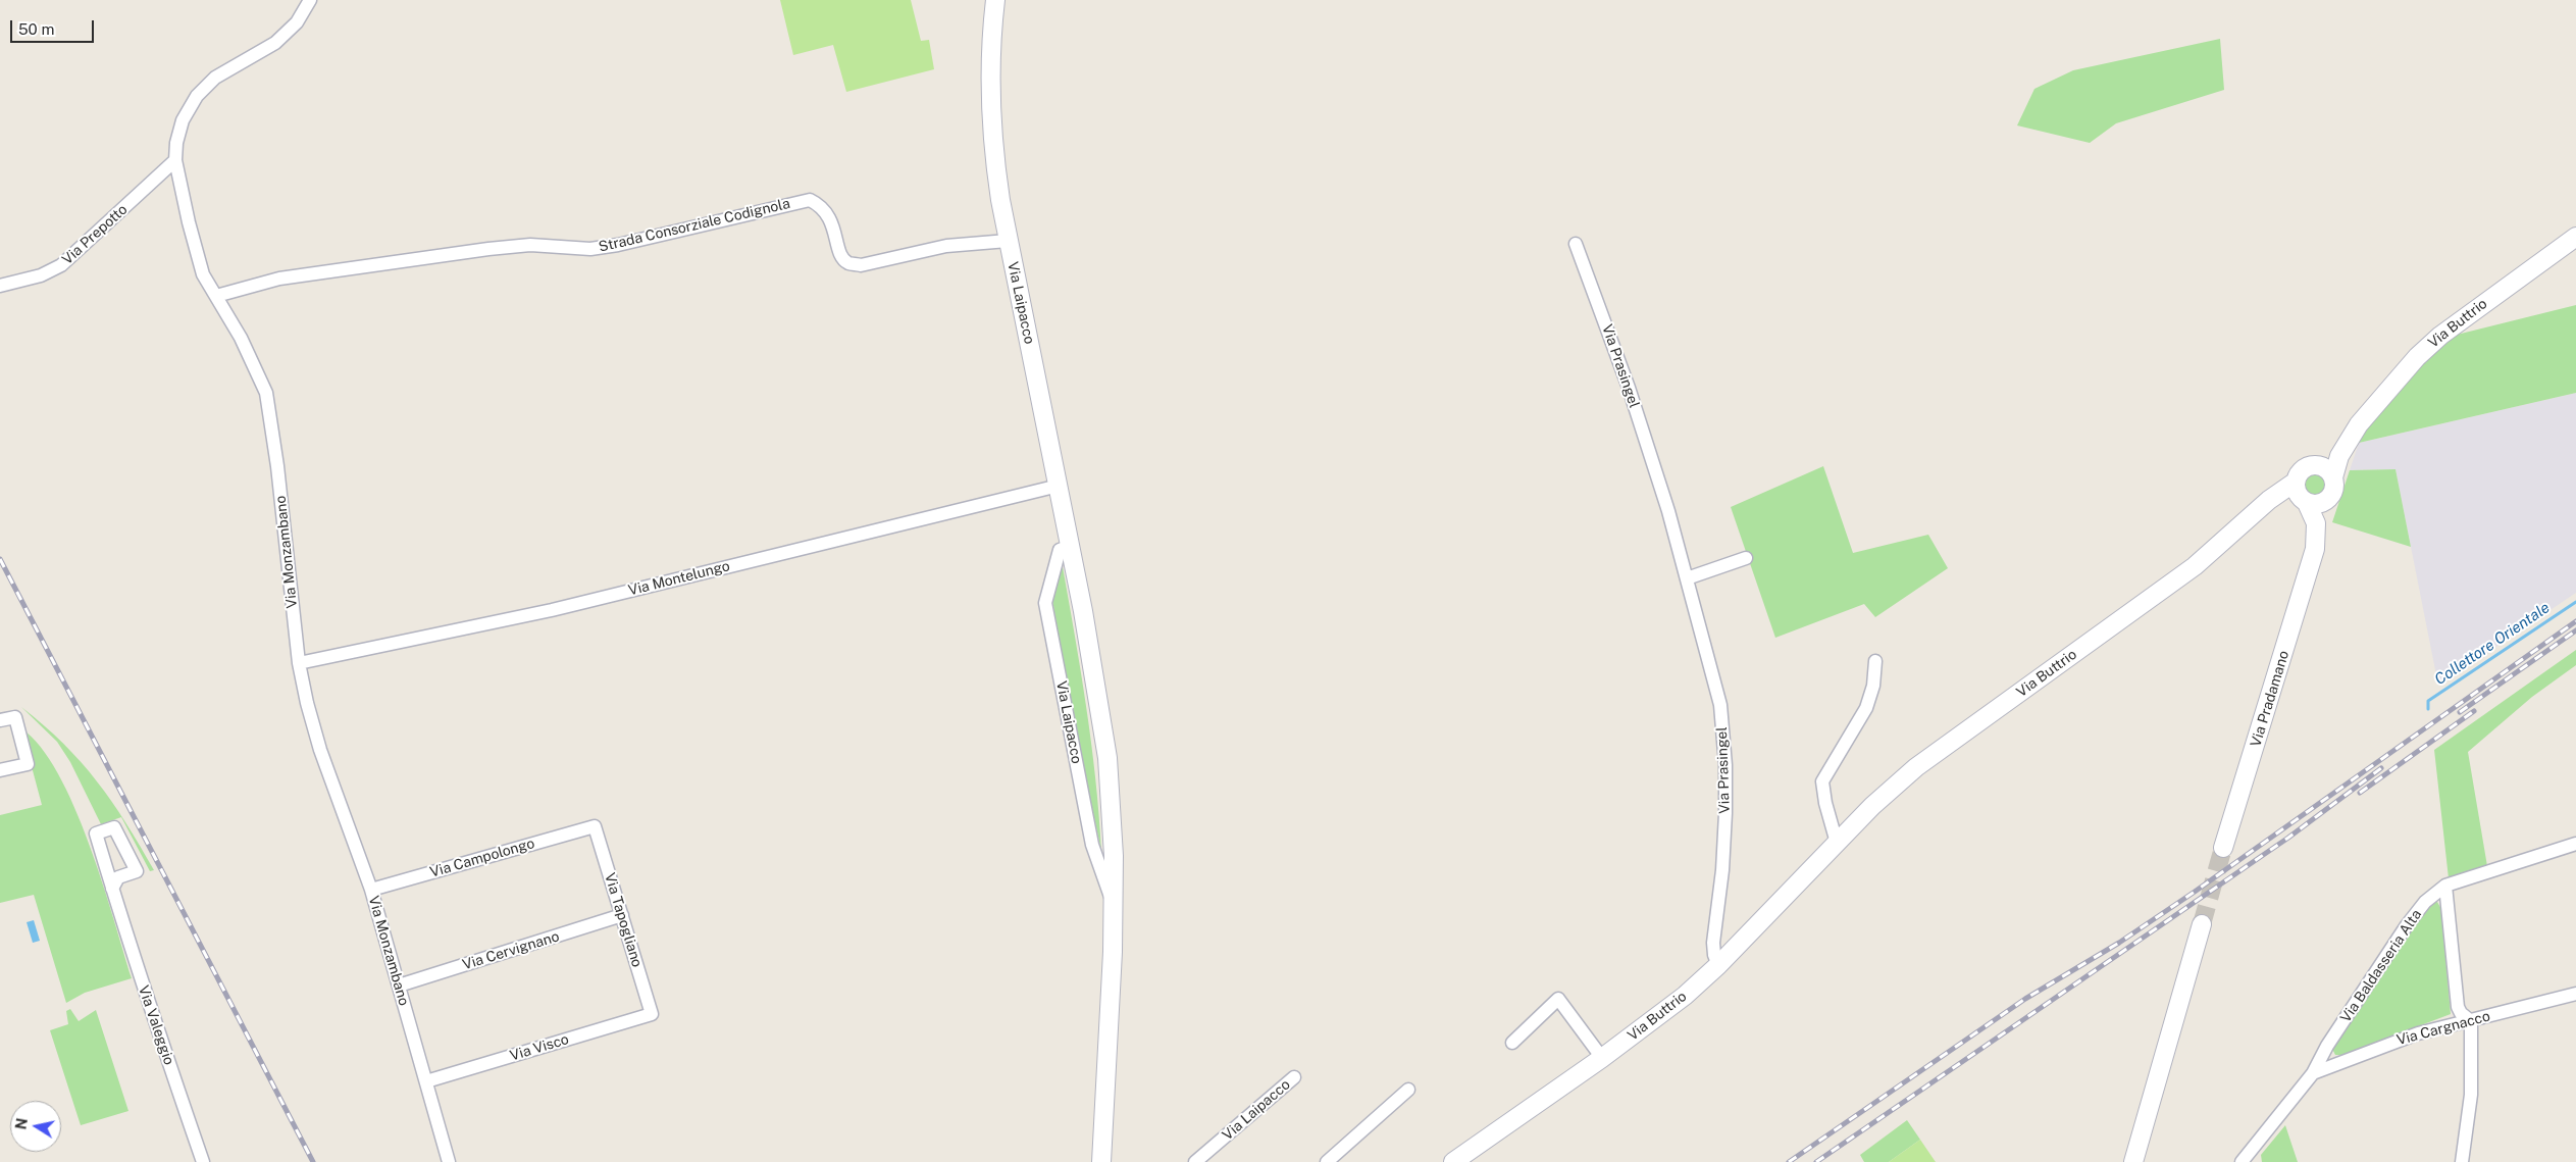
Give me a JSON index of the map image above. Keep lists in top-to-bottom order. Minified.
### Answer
{"streets":{"street":["Strada Consorziale Codignola","Via Prepotto","Via Laipacco","Via Buttrio","Via Prasingel","Via Monzambano","Via Montelungo","Via Pradamano","Via Campolongo","Via Tapogliano","Via Cervignano","Via Baldasseria Alta","Via Valeggio","Via Cargnacco","Via Visco"]},"crossings":[["Strada Consorziale Codignola","Via Laipacco"],["Strada Consorziale Codignola","Via Monzambano"],["Via Prepotto","Via Monzambano"],["Via Laipacco","Via Montelungo"],["Via Buttrio","Via Prasingel"],["Via Buttrio","Via Pradamano"],["Via Monzambano","Via Montelungo"],["Via Monzambano","Via Campolongo"],["Via Monzambano","Via Cervignano"],["Via Monzambano","Via Visco"],["Via Campolongo","Via Tapogliano"],["Via Tapogliano","Via Cervignano"],["Via Tapogliano","Via Visco"],["Via Baldasseria Alta","Via Cargnacco"]],"water":["Collettore Orientale"],"scale_bar":"50 m","north":"left"}
